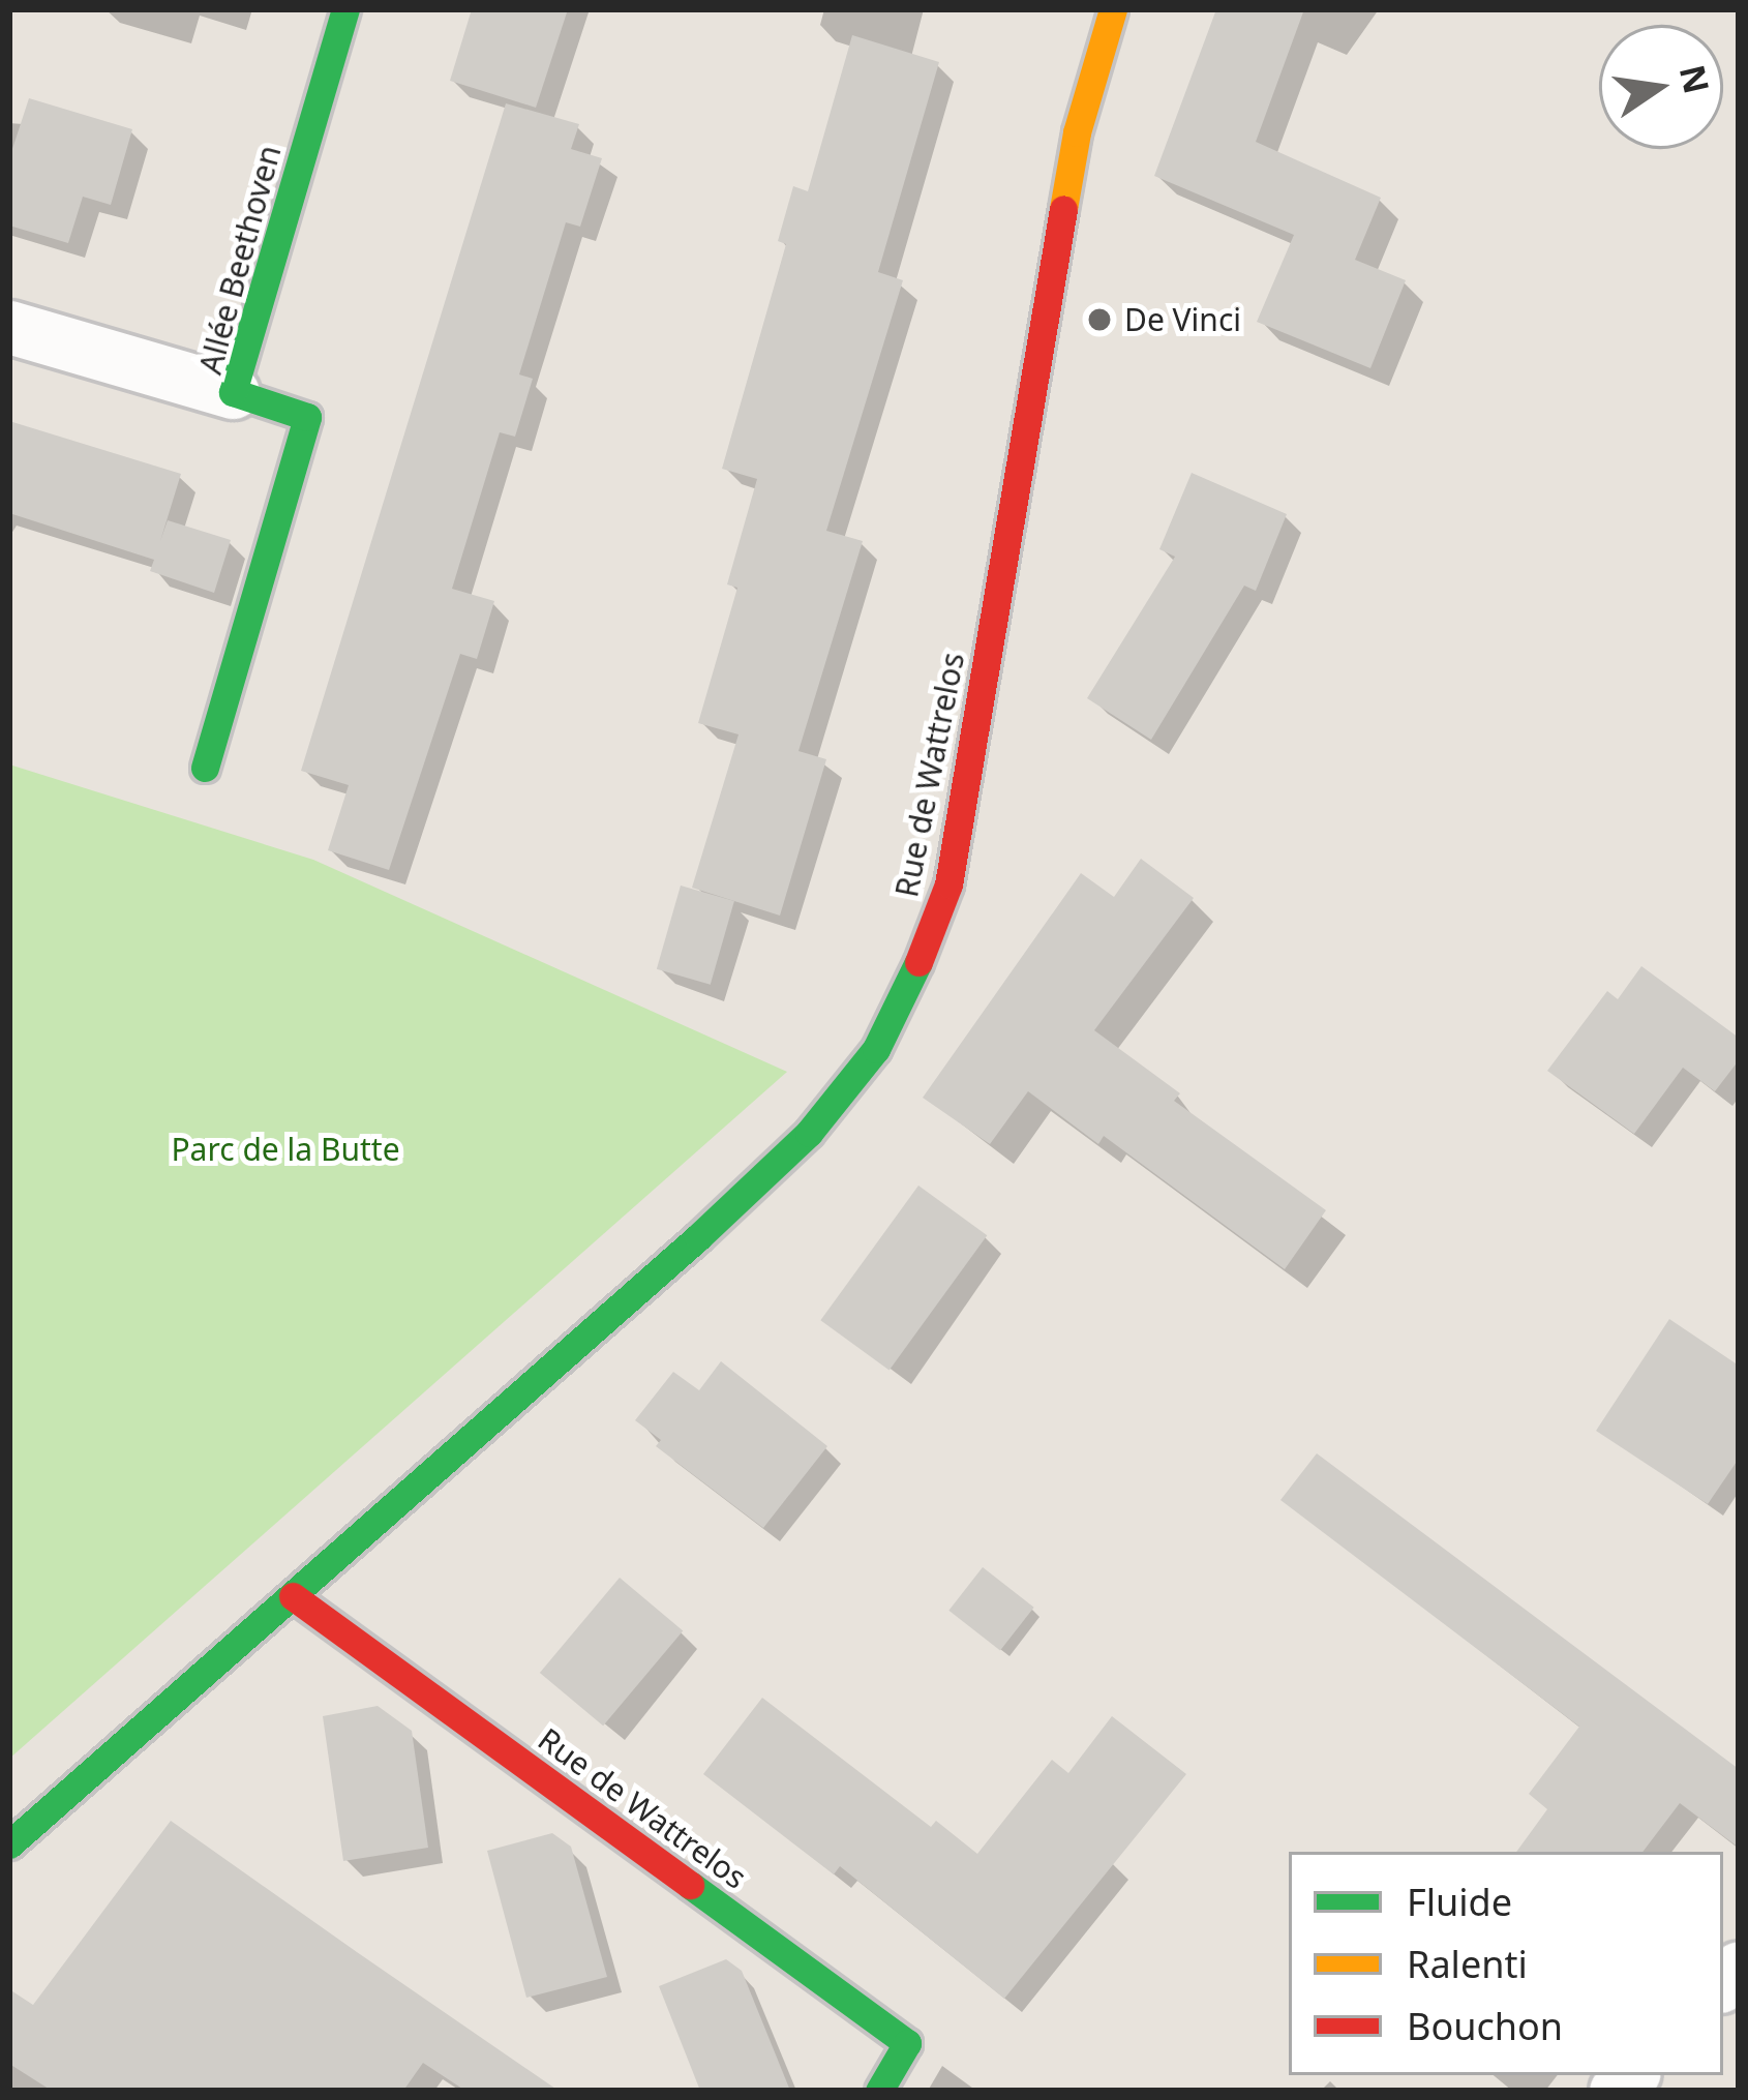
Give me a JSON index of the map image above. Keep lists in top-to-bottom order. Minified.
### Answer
{"streets":{"street":["Allée Beethoven","Rue de Wattrelos"]},"parks":["Parc de la Butte"],"places":["De Vinci"],"legend":["Fluide","Ralenti","Bouchon"],"north":"right"}
